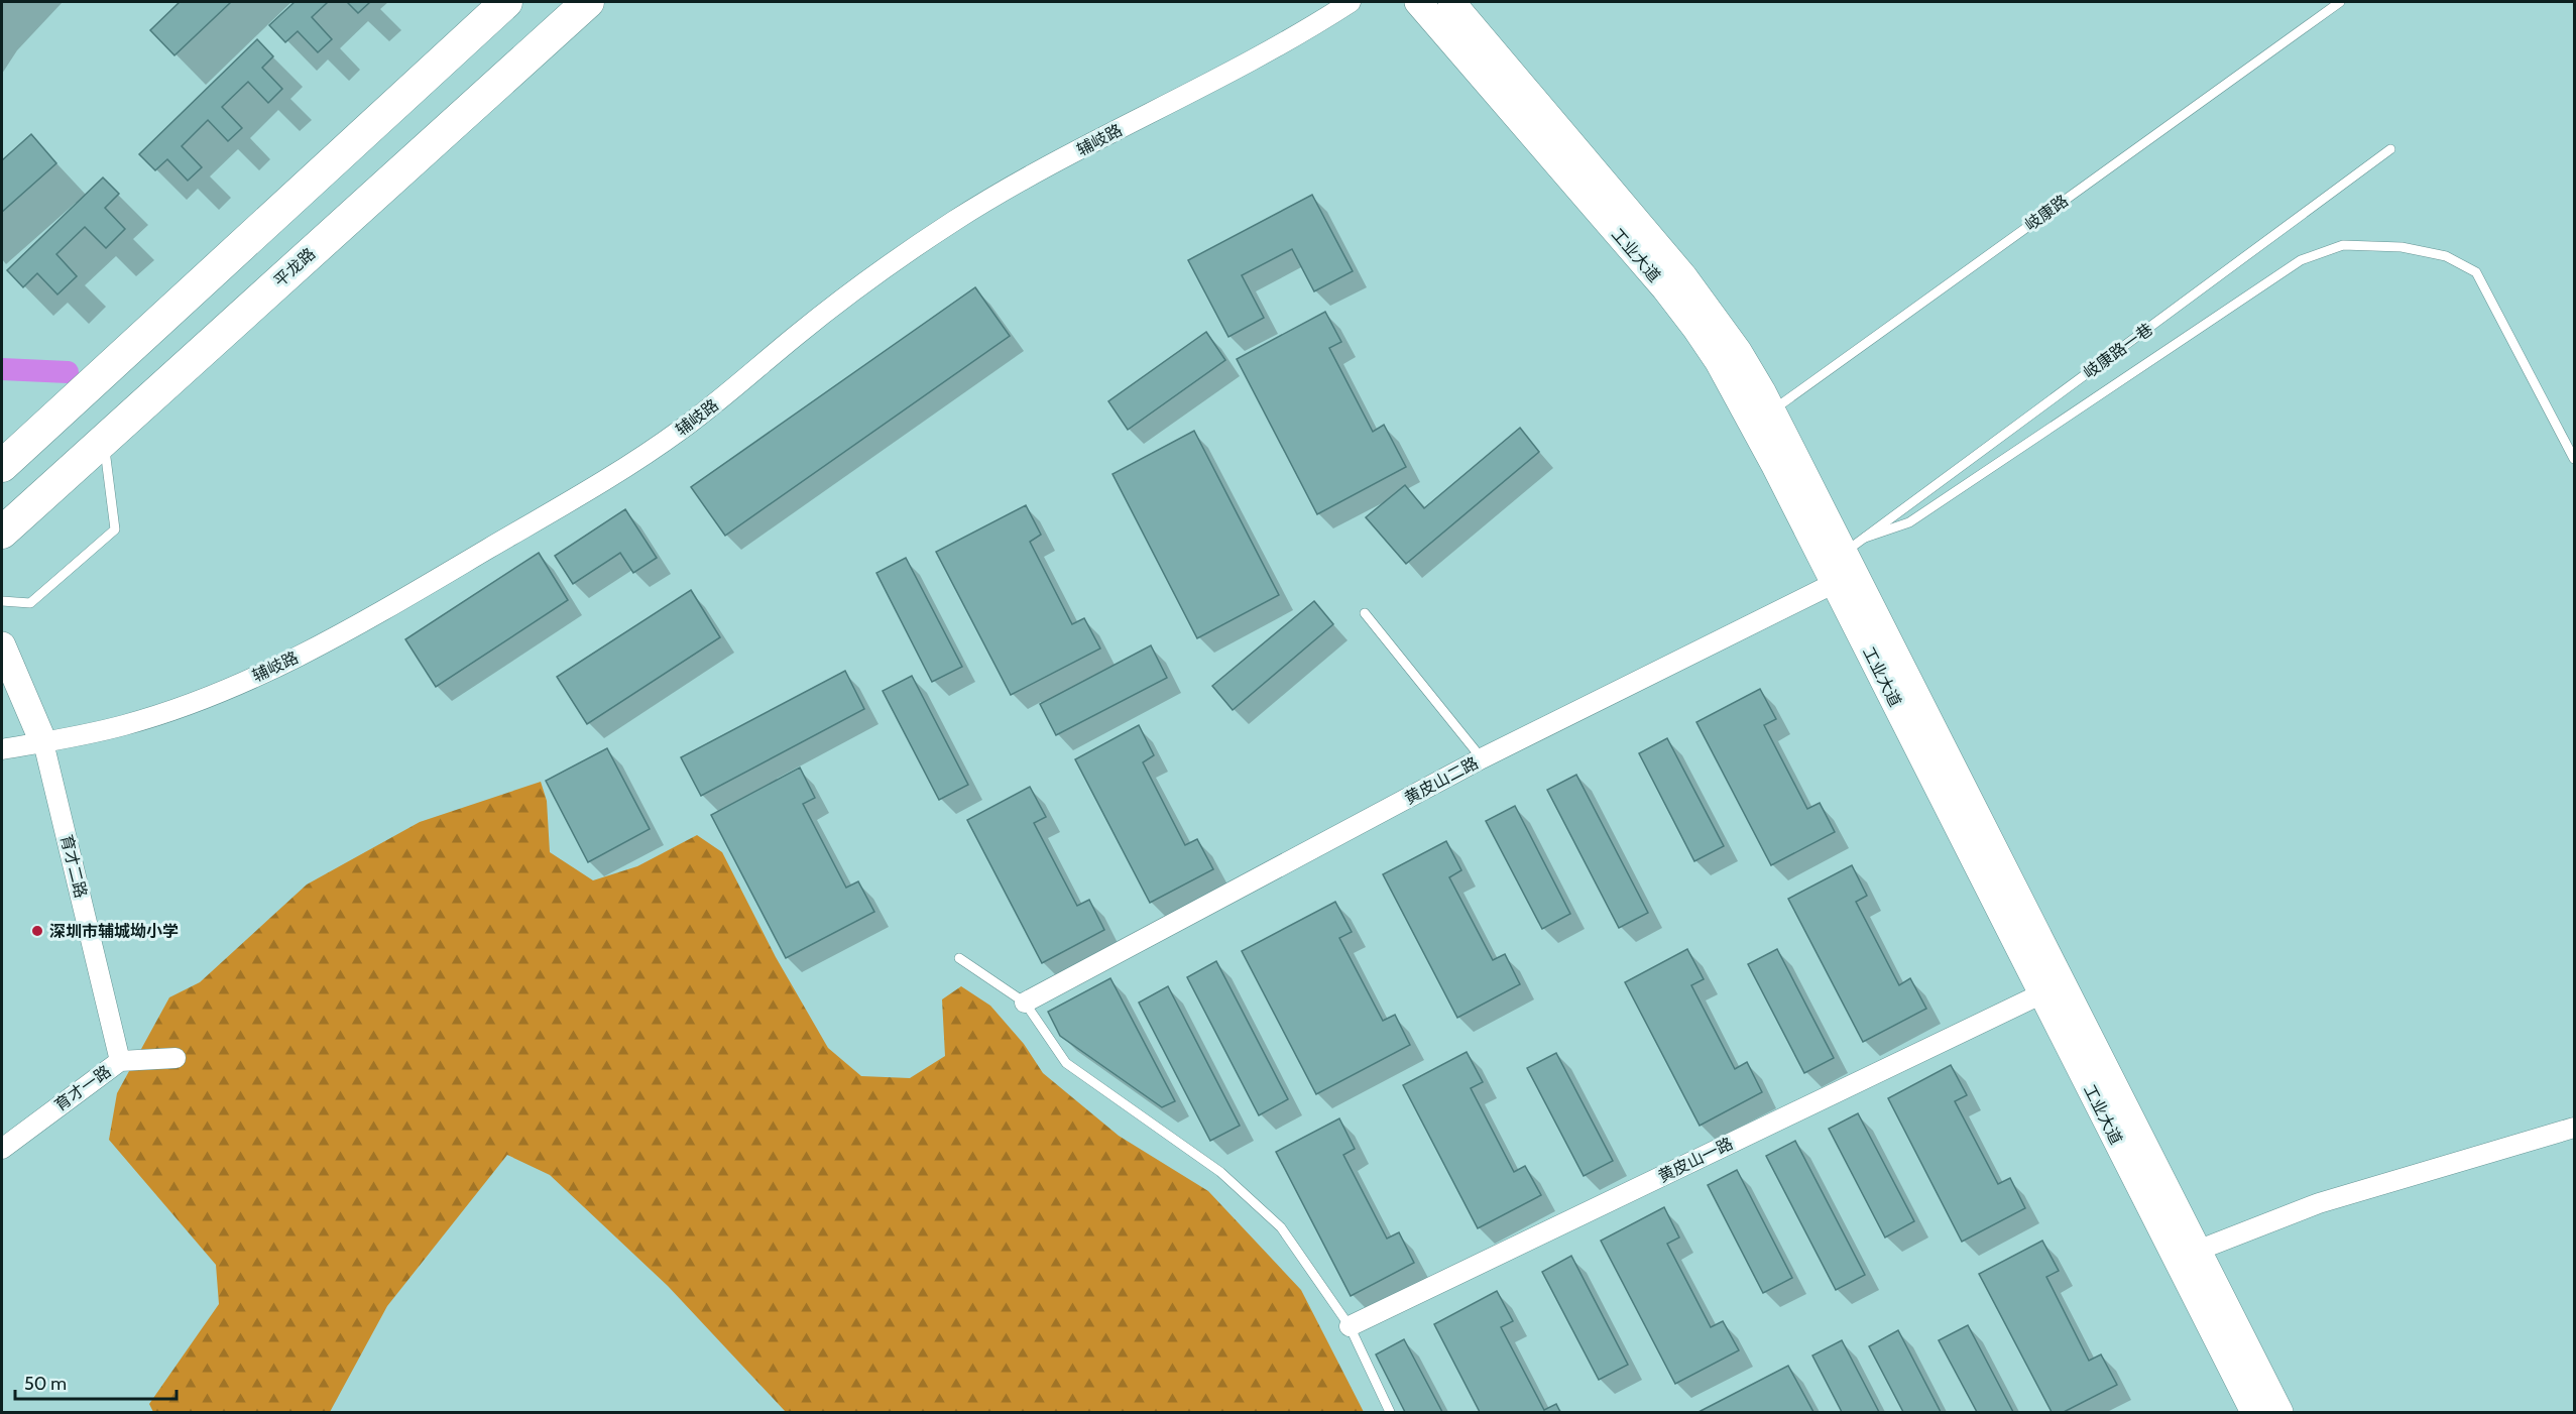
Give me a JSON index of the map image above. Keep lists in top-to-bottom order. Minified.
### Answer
{"streets":{"main road":["平龙路"],"street":["辅岐路","工业大道","黄皮山二路","育才二路","育才一路","黄皮山一路"],"lane":["岐康路","岐康路一巷"]},"crossings":[["辅岐路","育才二路"],["岐康路","工业大道"],["工业大道","岐康路一巷"],["工业大道","黄皮山二路"],["工业大道","黄皮山一路"],["育才二路","育才一路"]],"places":["深圳市辅城坳小学"],"scale_bar":"50 m"}
